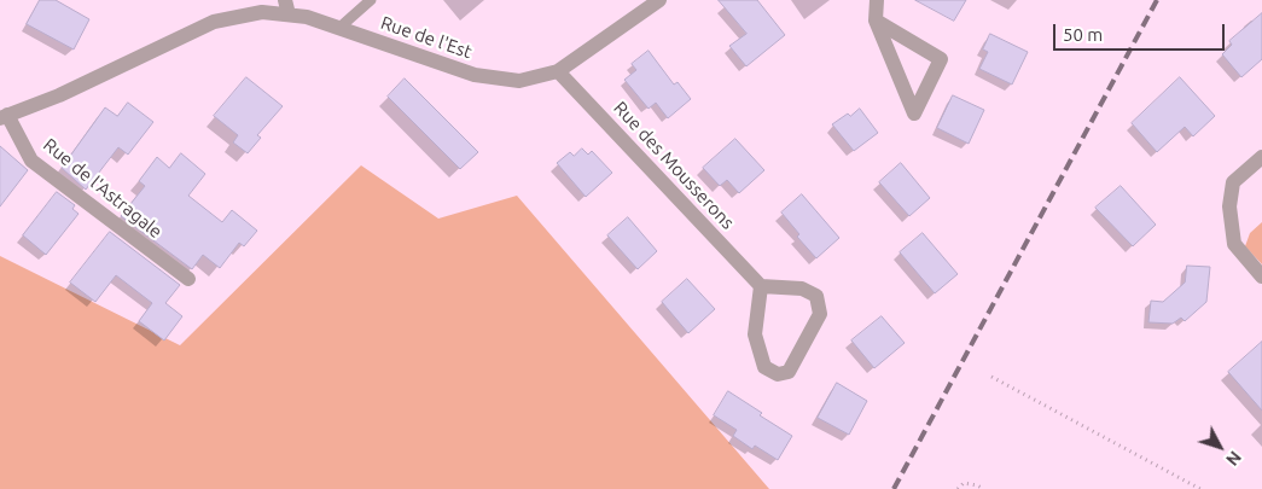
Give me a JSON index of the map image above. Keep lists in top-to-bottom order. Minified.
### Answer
{"streets":{"street":["Rue de l'Est","Rue des Mousserons","Rue de l'Astragale"]},"crossings":[["Rue de l'Est","Rue des Mousserons"],["Rue de l'Est","Rue de l'Astragale"]],"scale_bar":"50 m","north":"bottom right"}
